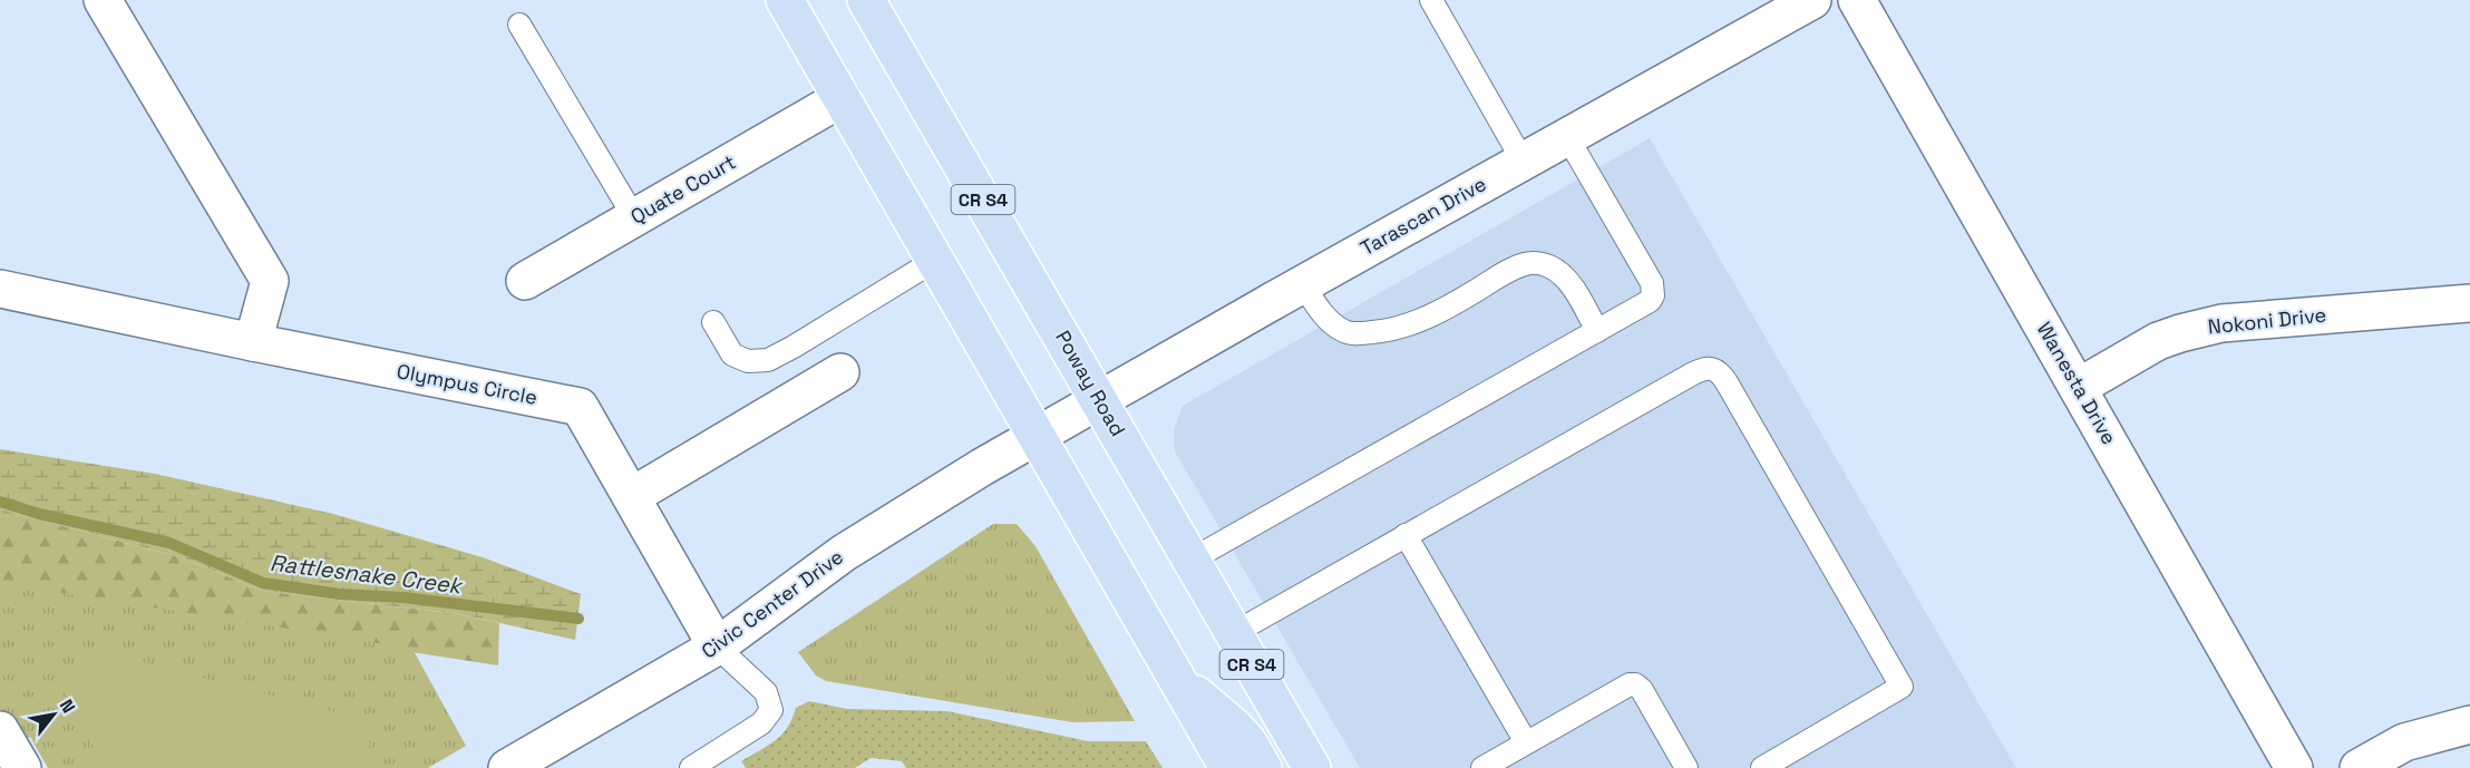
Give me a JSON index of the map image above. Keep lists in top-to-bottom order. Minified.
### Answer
{"streets":{"main road":["CR S4","Poway Road"],"street":["Quate Court","Tarascan Drive","Nokoni Drive","Wanesta Drive","Olympus Circle","Civic Center Drive"]},"crossings":[["Tarascan Drive","Poway Road"],["Tarascan Drive","Civic Center Drive"],["Nokoni Drive","Wanesta Drive"],["Olympus Circle","Civic Center Drive"]],"water":["Rattlesnake Creek"],"north":"top right"}
